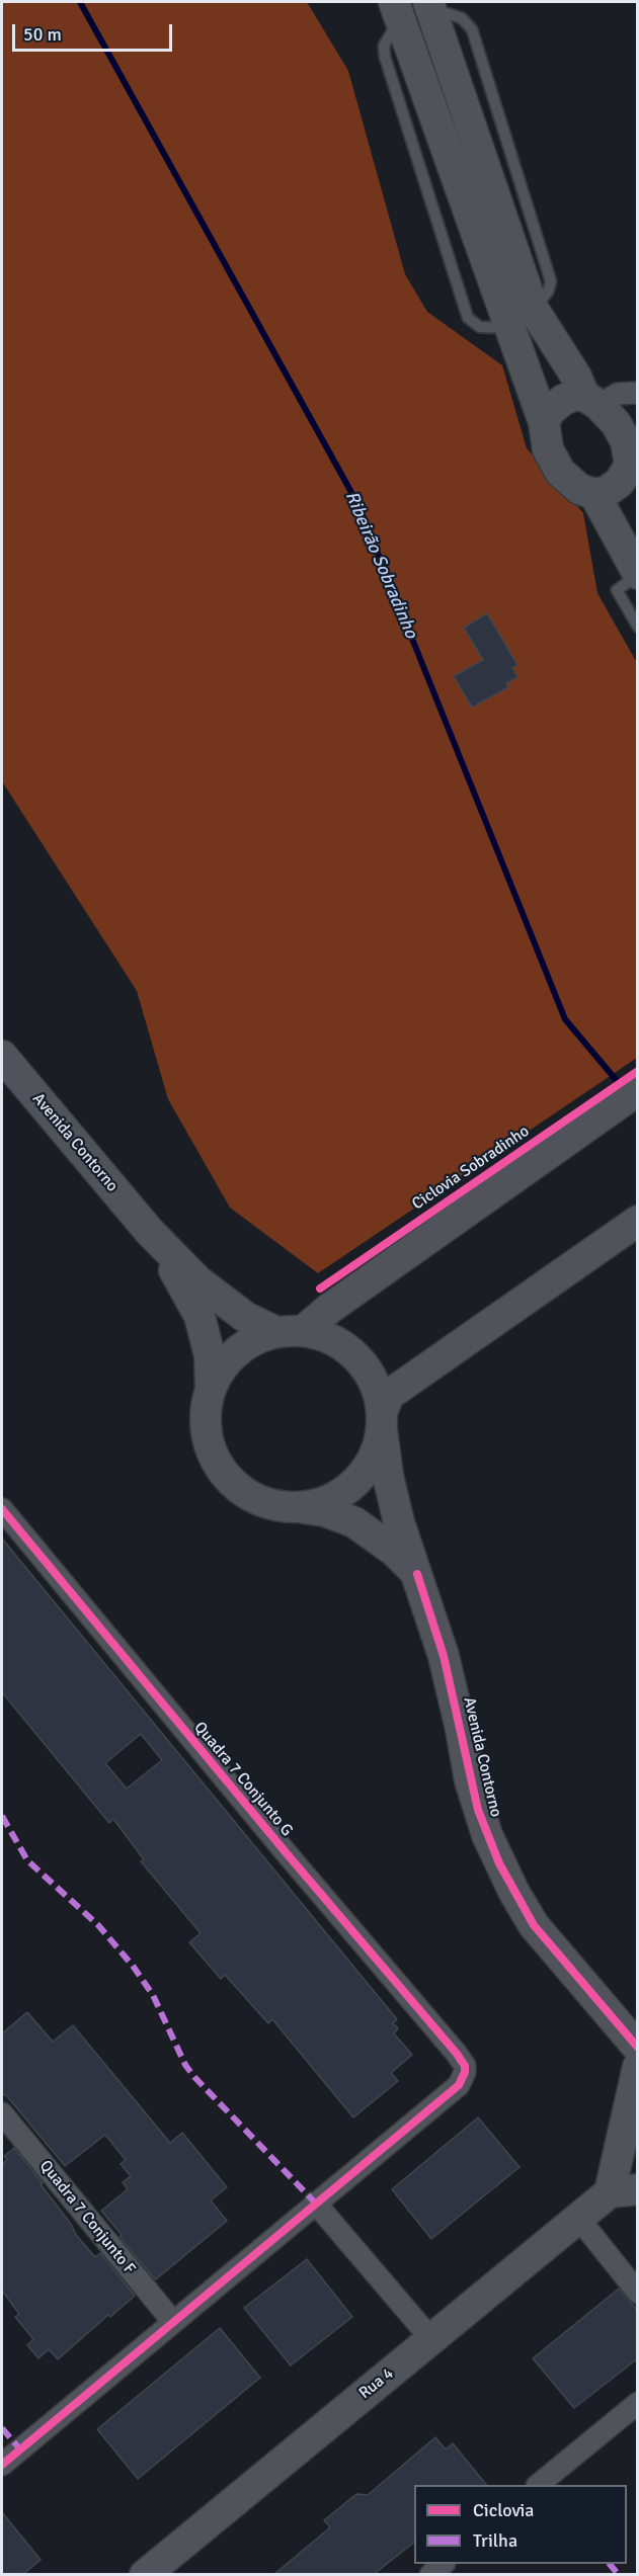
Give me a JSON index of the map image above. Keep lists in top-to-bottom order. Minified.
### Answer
{"streets":{"main road":["Avenida Contorno","Rua 4"],"street":["Quadra 7 Conjunto G","Quadra 7 Conjunto F"],"cycle path":["Ciclovia Sobradinho"]},"water":["Ribeirão Sobradinho"],"legend":["Ciclovia","Trilha"],"scale_bar":"50 m"}
